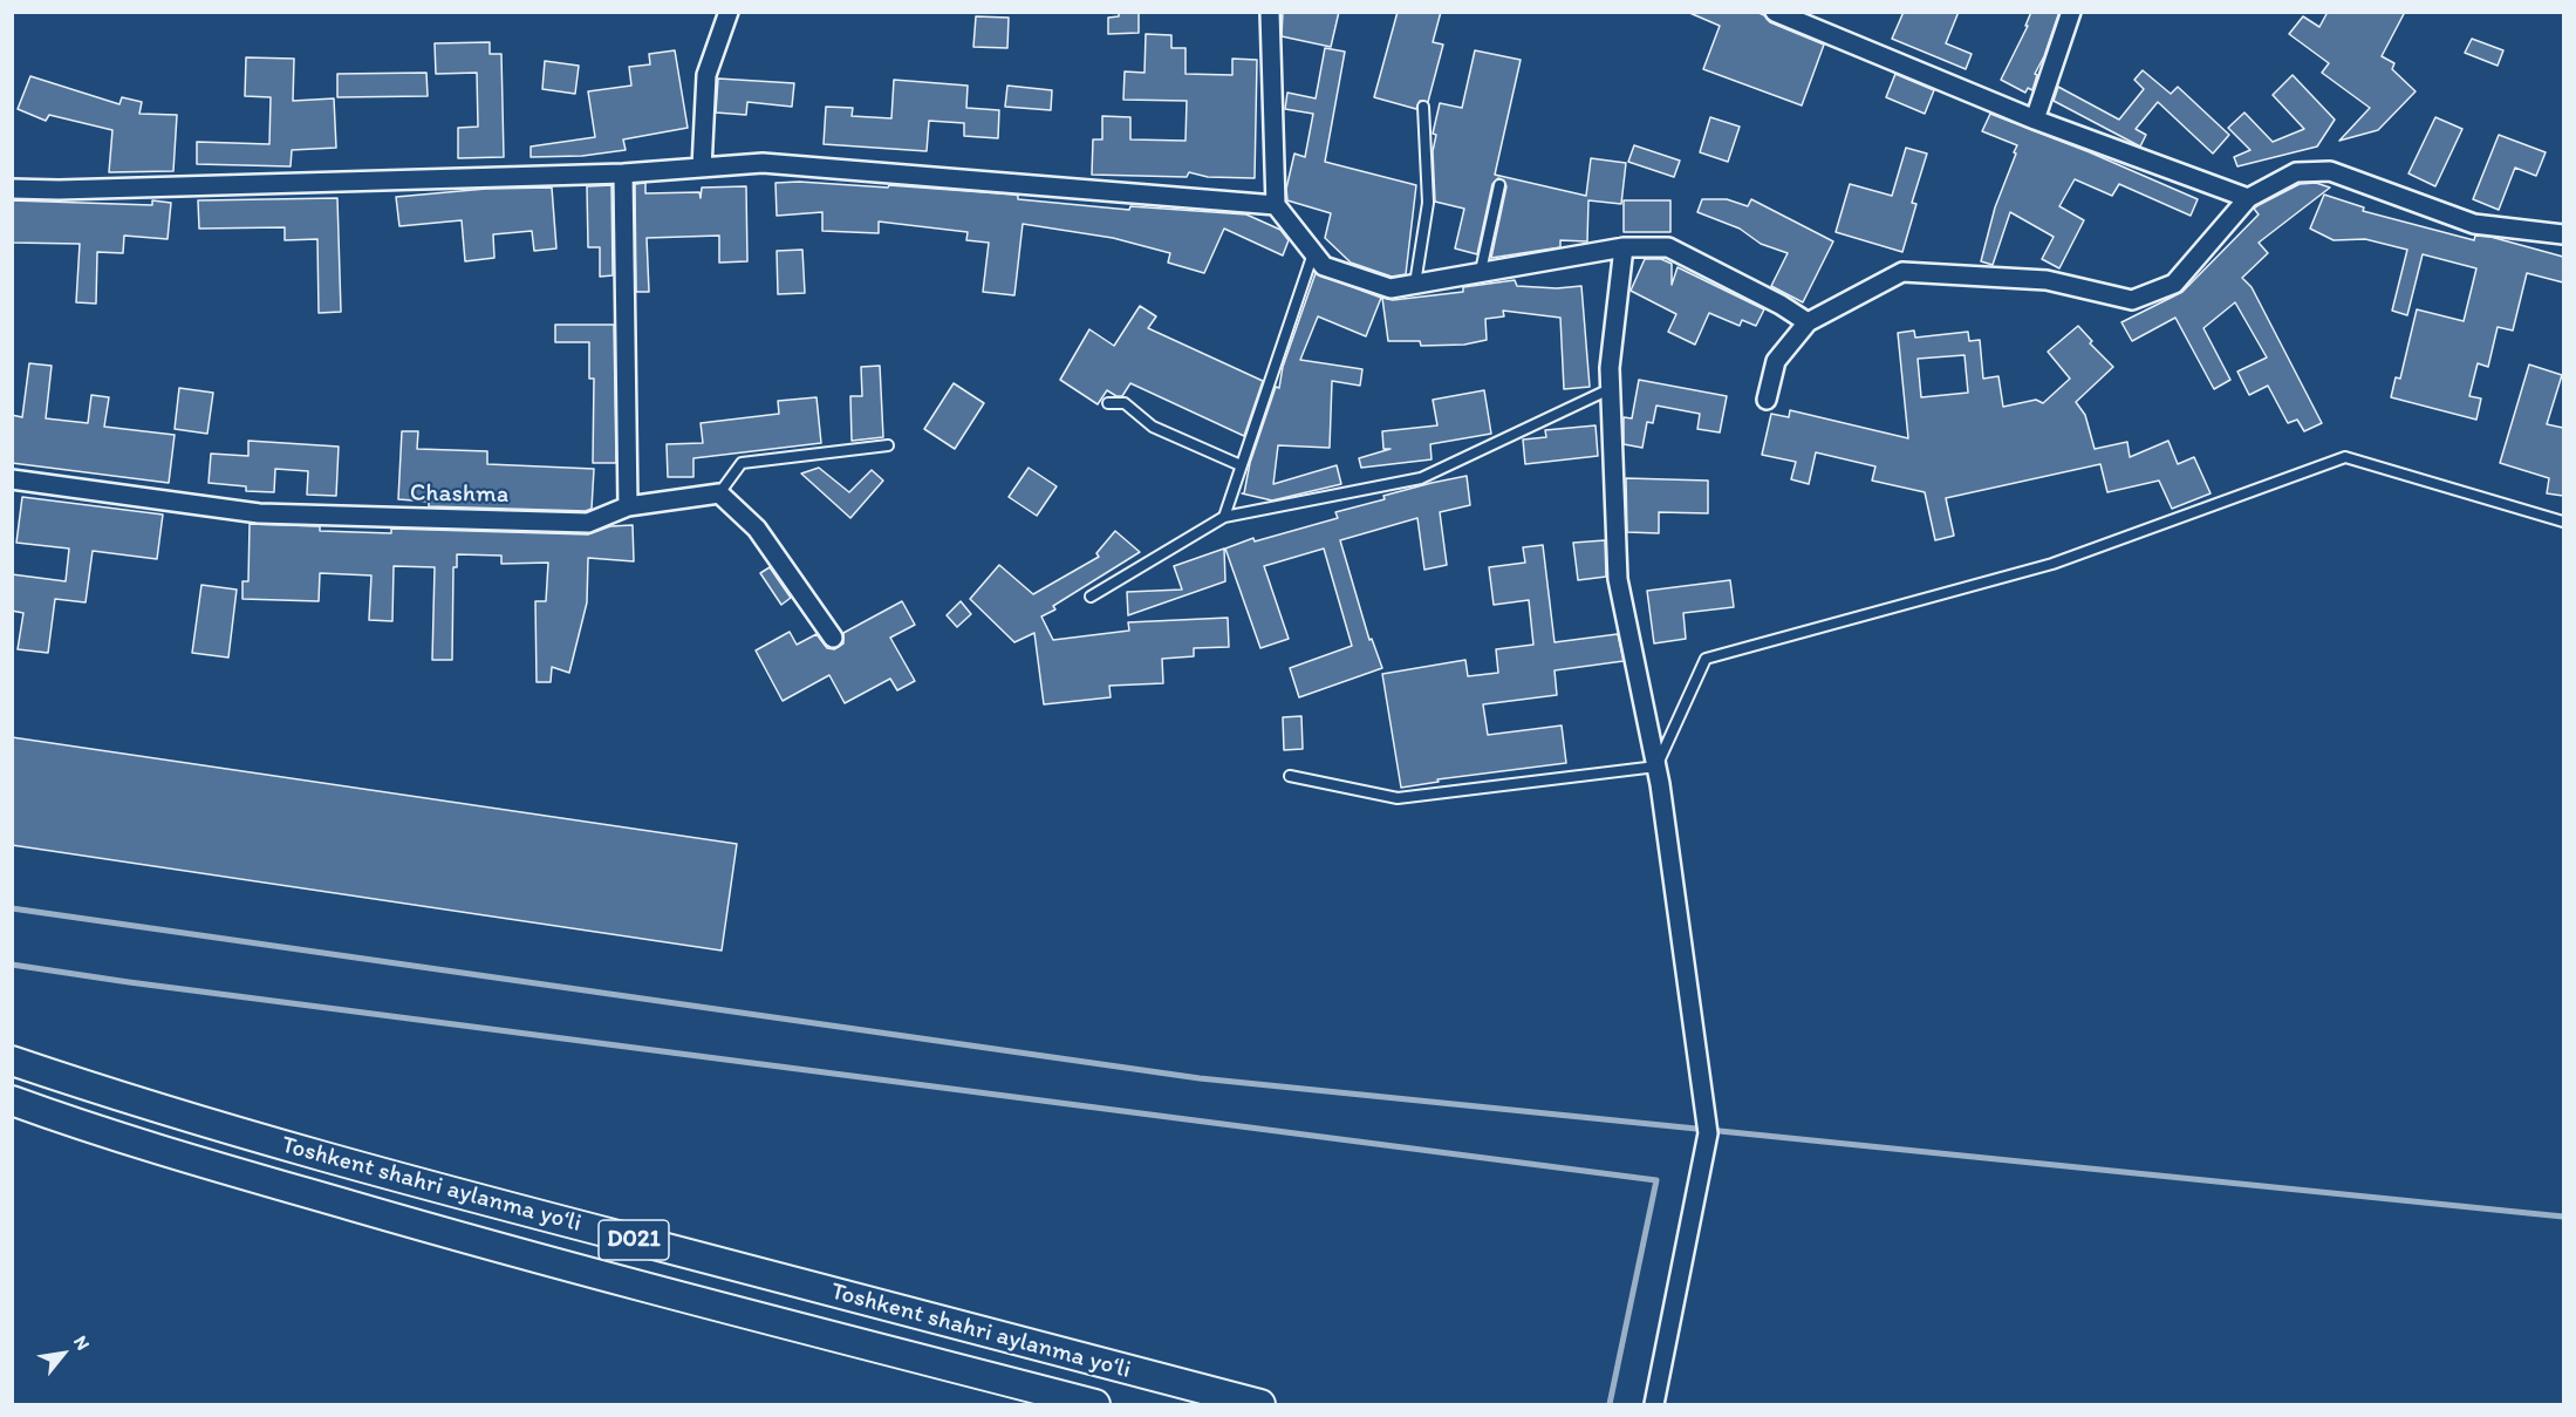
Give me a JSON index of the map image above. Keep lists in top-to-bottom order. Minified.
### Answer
{"streets":{"highway":["Toshkent shahri aylanma yoʻli","D021"],"street":["Chashma"]},"north":"top right"}
